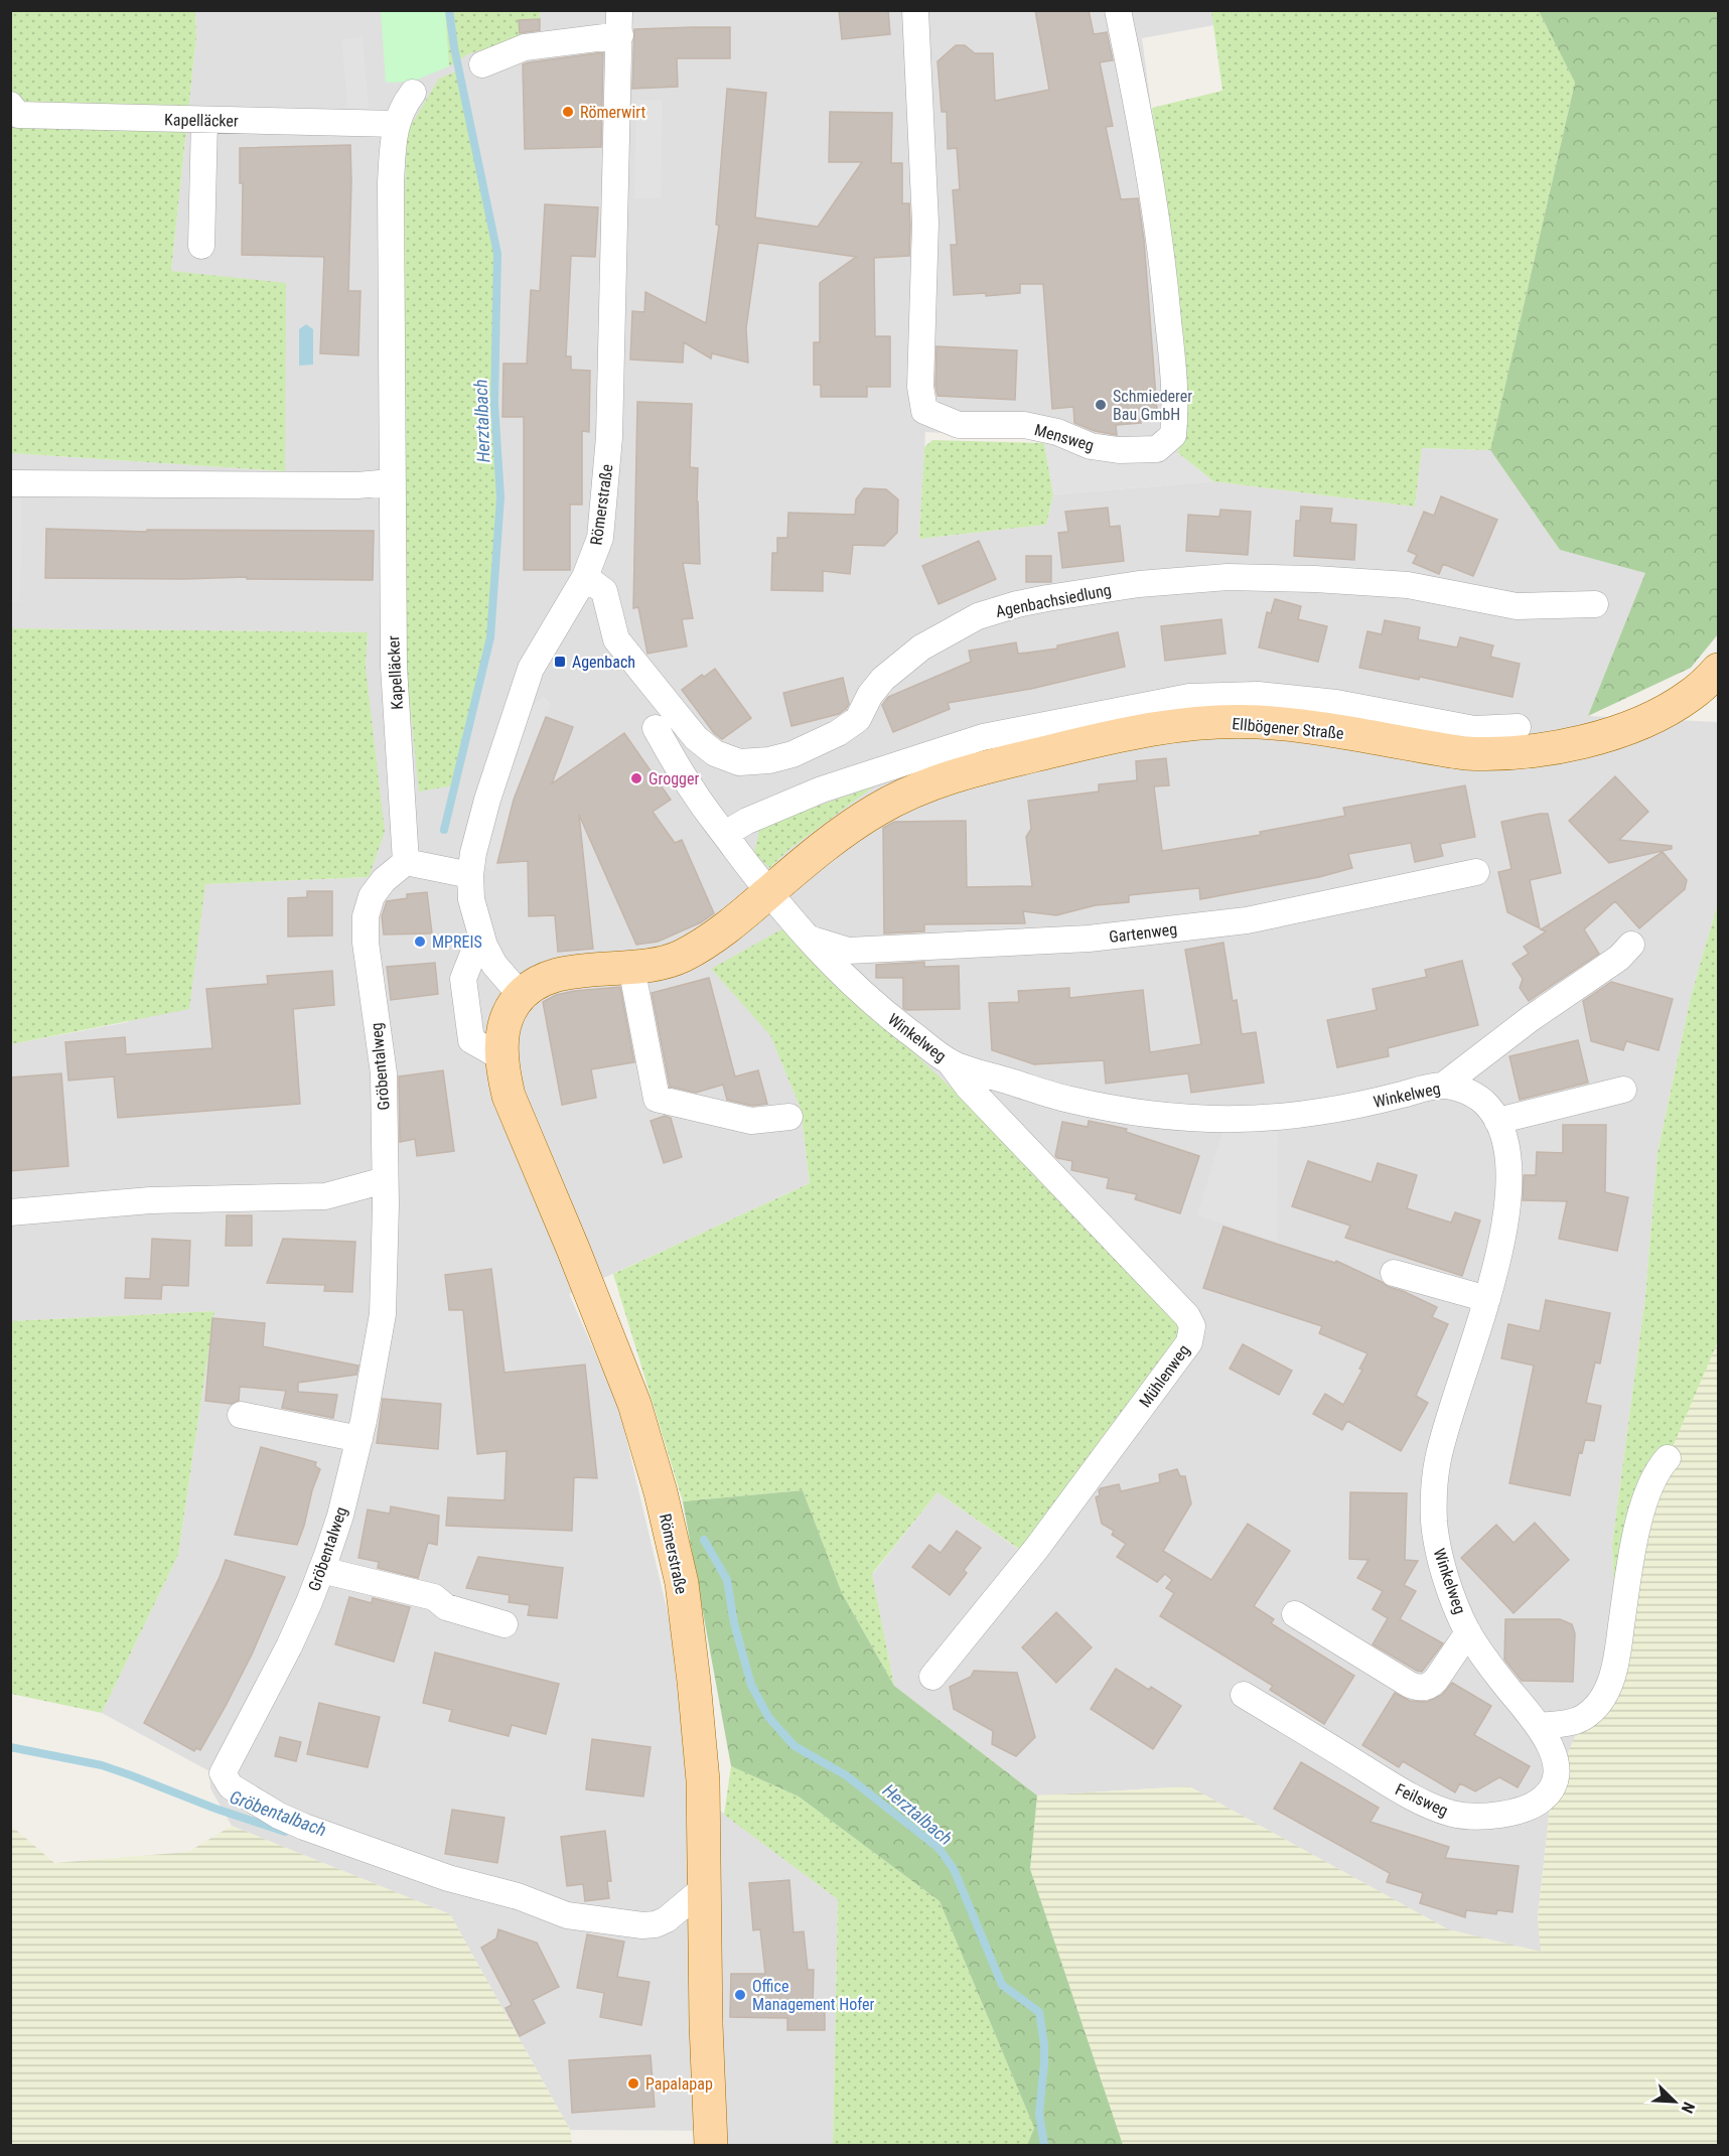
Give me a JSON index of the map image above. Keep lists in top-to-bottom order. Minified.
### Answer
{"streets":{"main road":["Römerstraße","Ellbögener Straße"],"street":["Kapelläcker","Mensweg","Agenbachsiedlung","Gartenweg","Winkelweg","Gröbentalweg","Mühlenweg","Feilsweg"]},"crossings":[["Kapelläcker","Gröbentalweg"],["Römerstraße","Agenbachsiedlung"],["Römerstraße","Ellbögener Straße"],["Römerstraße","Winkelweg"],["Römerstraße","Gröbentalweg"],["Ellbögener Straße","Winkelweg"],["Gartenweg","Winkelweg"],["Winkelweg","Mühlenweg"],["Winkelweg","Feilsweg"]],"water":["Herztalbach","Gröbentalbach"],"places":{"other":["Römerwirt","Schmiederer Bau GmbH","Grogger","MPREIS","Office Management Hofer","Papalapap"],"transit":["Agenbach"]},"north":"bottom right"}
